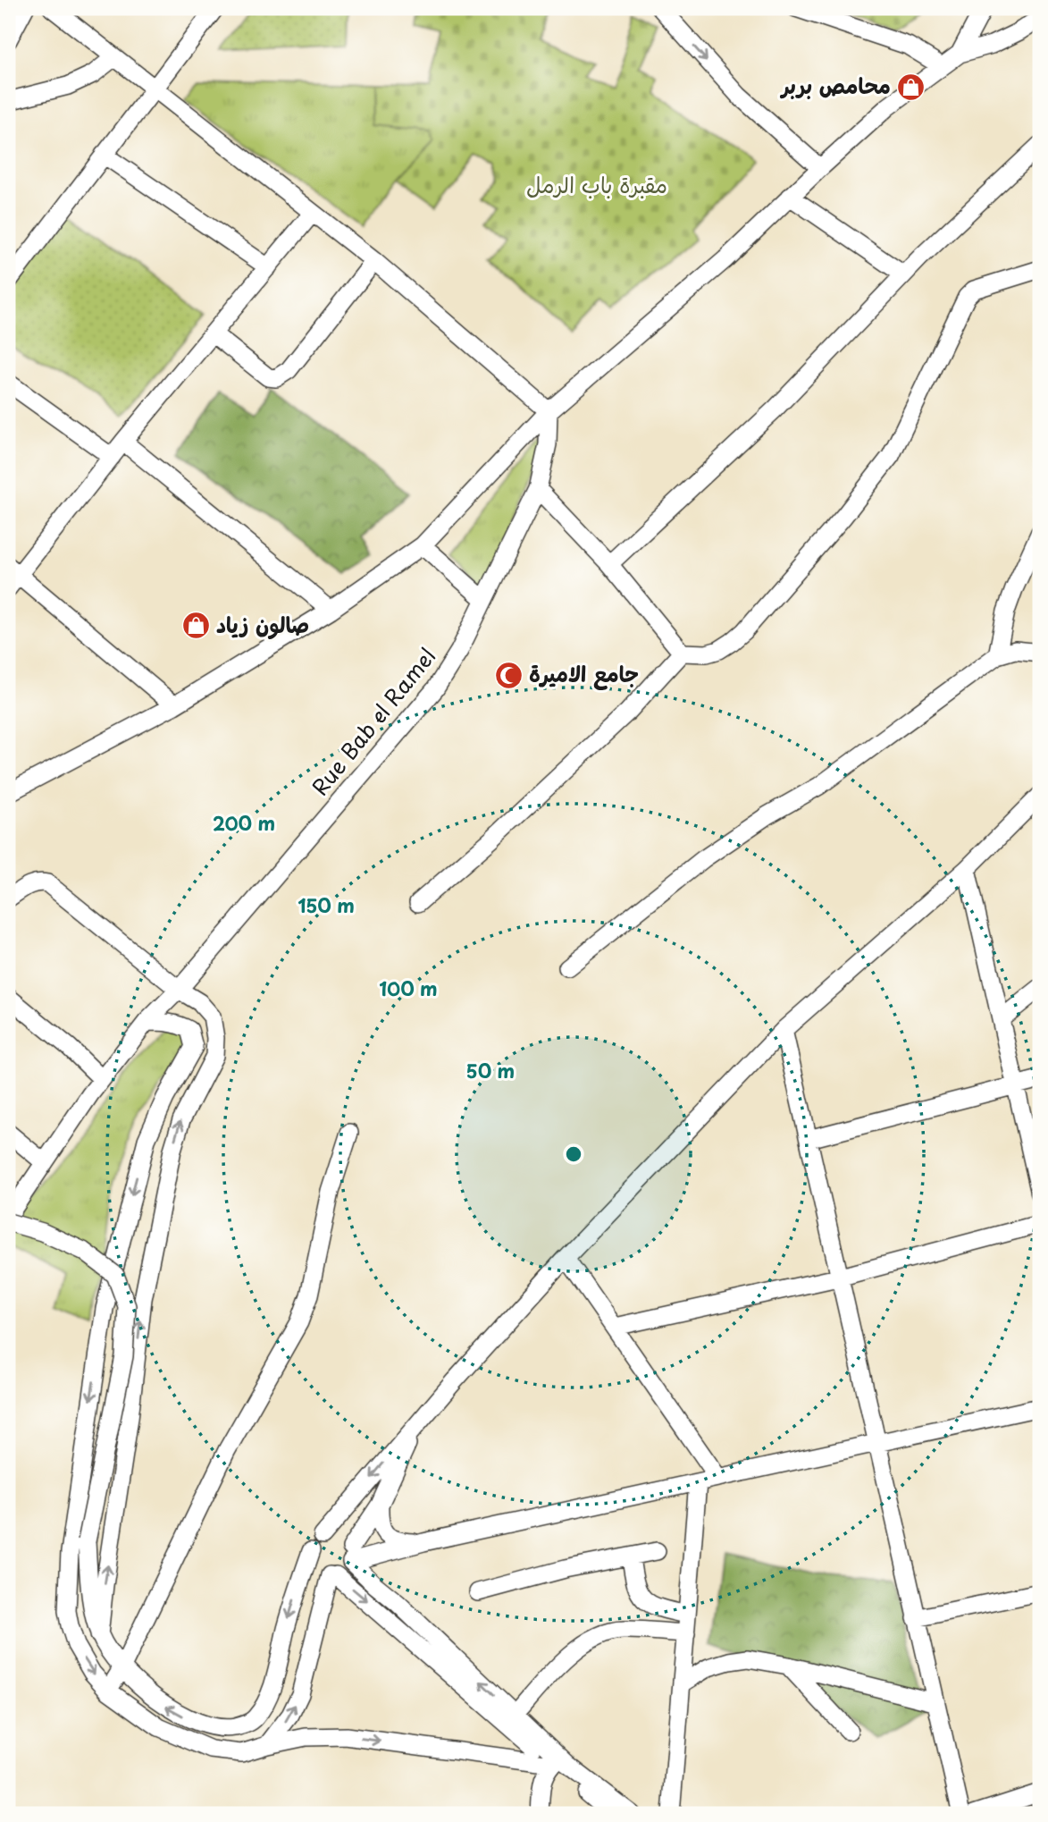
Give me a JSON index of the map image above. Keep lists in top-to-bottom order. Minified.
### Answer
{"streets":{"street":["Rue Bab el Ramel"]},"parks":["مقبرة باب الرمل"],"places":{"shop":["محامص بربر","صالون زياد"],"mosque":["جامع الاميرة"]},"rings":["200 m","150 m","100 m","50 m"]}
